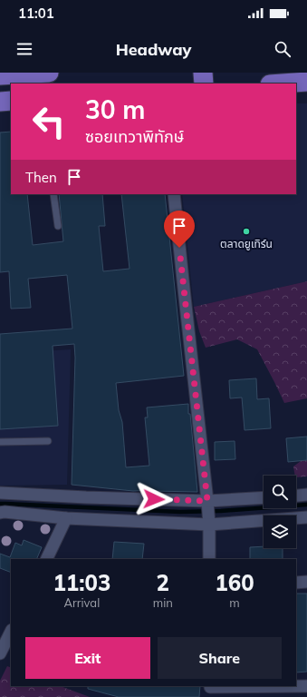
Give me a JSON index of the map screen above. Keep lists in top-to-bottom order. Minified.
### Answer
{"places":["ตลาดยูเทิร์น"],"page":{"status":"11:01","header":"Headway","turn":["30 m","ซอยเทวาพิทักษ์"],"then":"Then","eta":["11:03","Arrival","2","min","160","m"],"buttons":["Exit","Share"]}}
